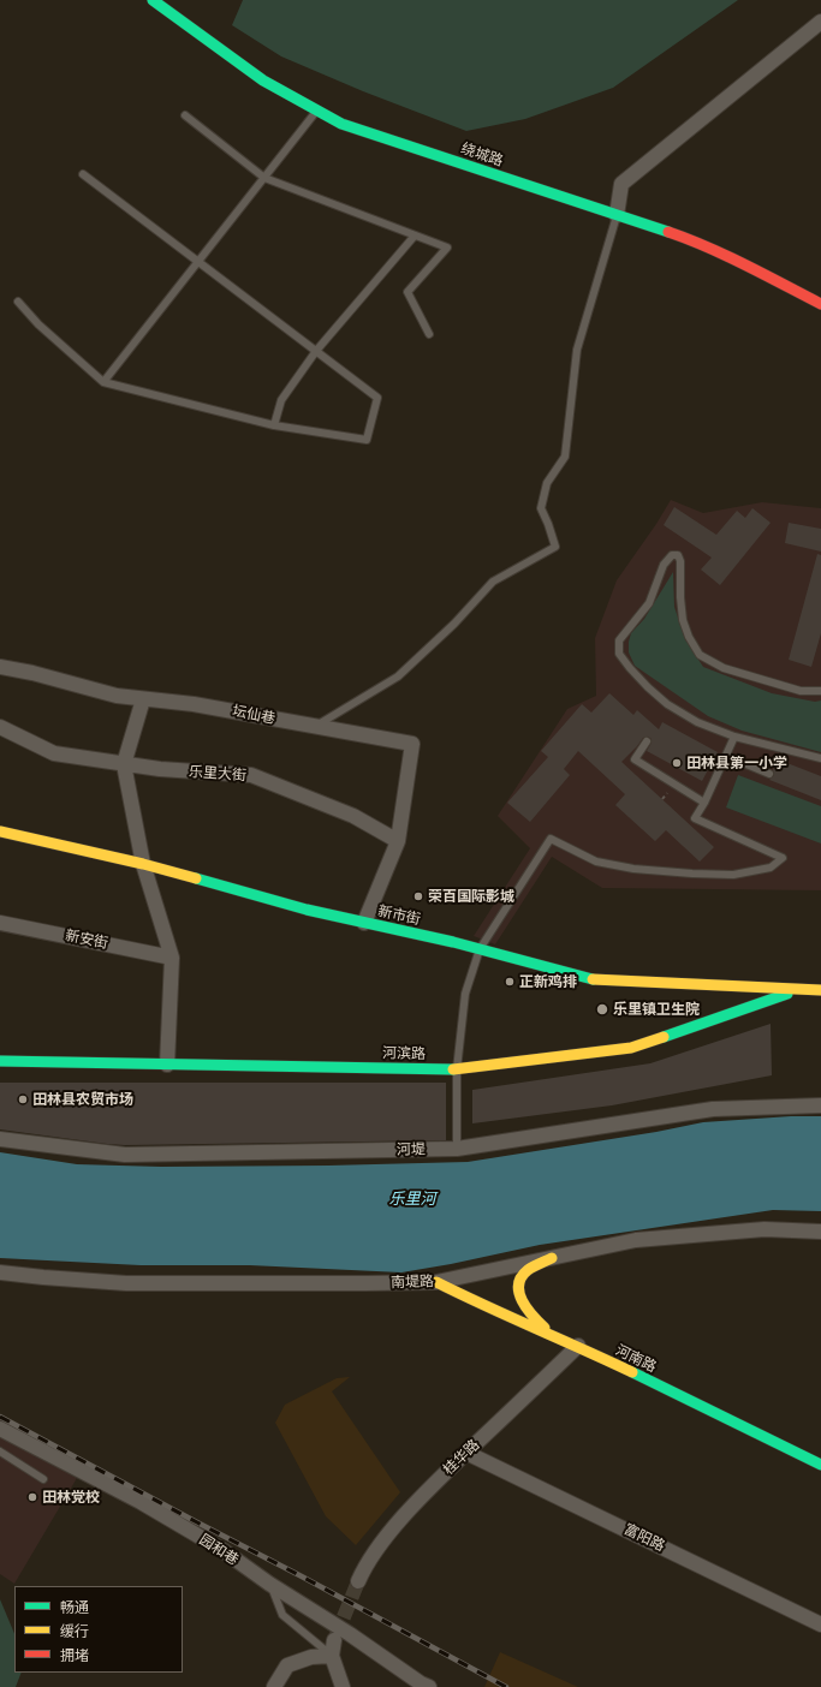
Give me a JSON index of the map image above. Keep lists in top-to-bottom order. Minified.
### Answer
{"streets":{"main road":["绕城路","新市街","河滨路","河南路"],"street":["坛仙巷","乐里大街","新安街","河堤","南堤路","桂华路","富阳路","园和巷"]},"crossings":[["坛仙巷","乐里大街"],["新市街","河滨路"],["南堤路","河南路"],["河南路","桂华路"],["桂华路","富阳路"]],"water":["乐里河"],"places":["田林县第一小学","荣百国际影城","正新鸡排","乐里镇卫生院","田林县农贸市场","田林党校"],"legend":["畅通","缓行","拥堵"]}
